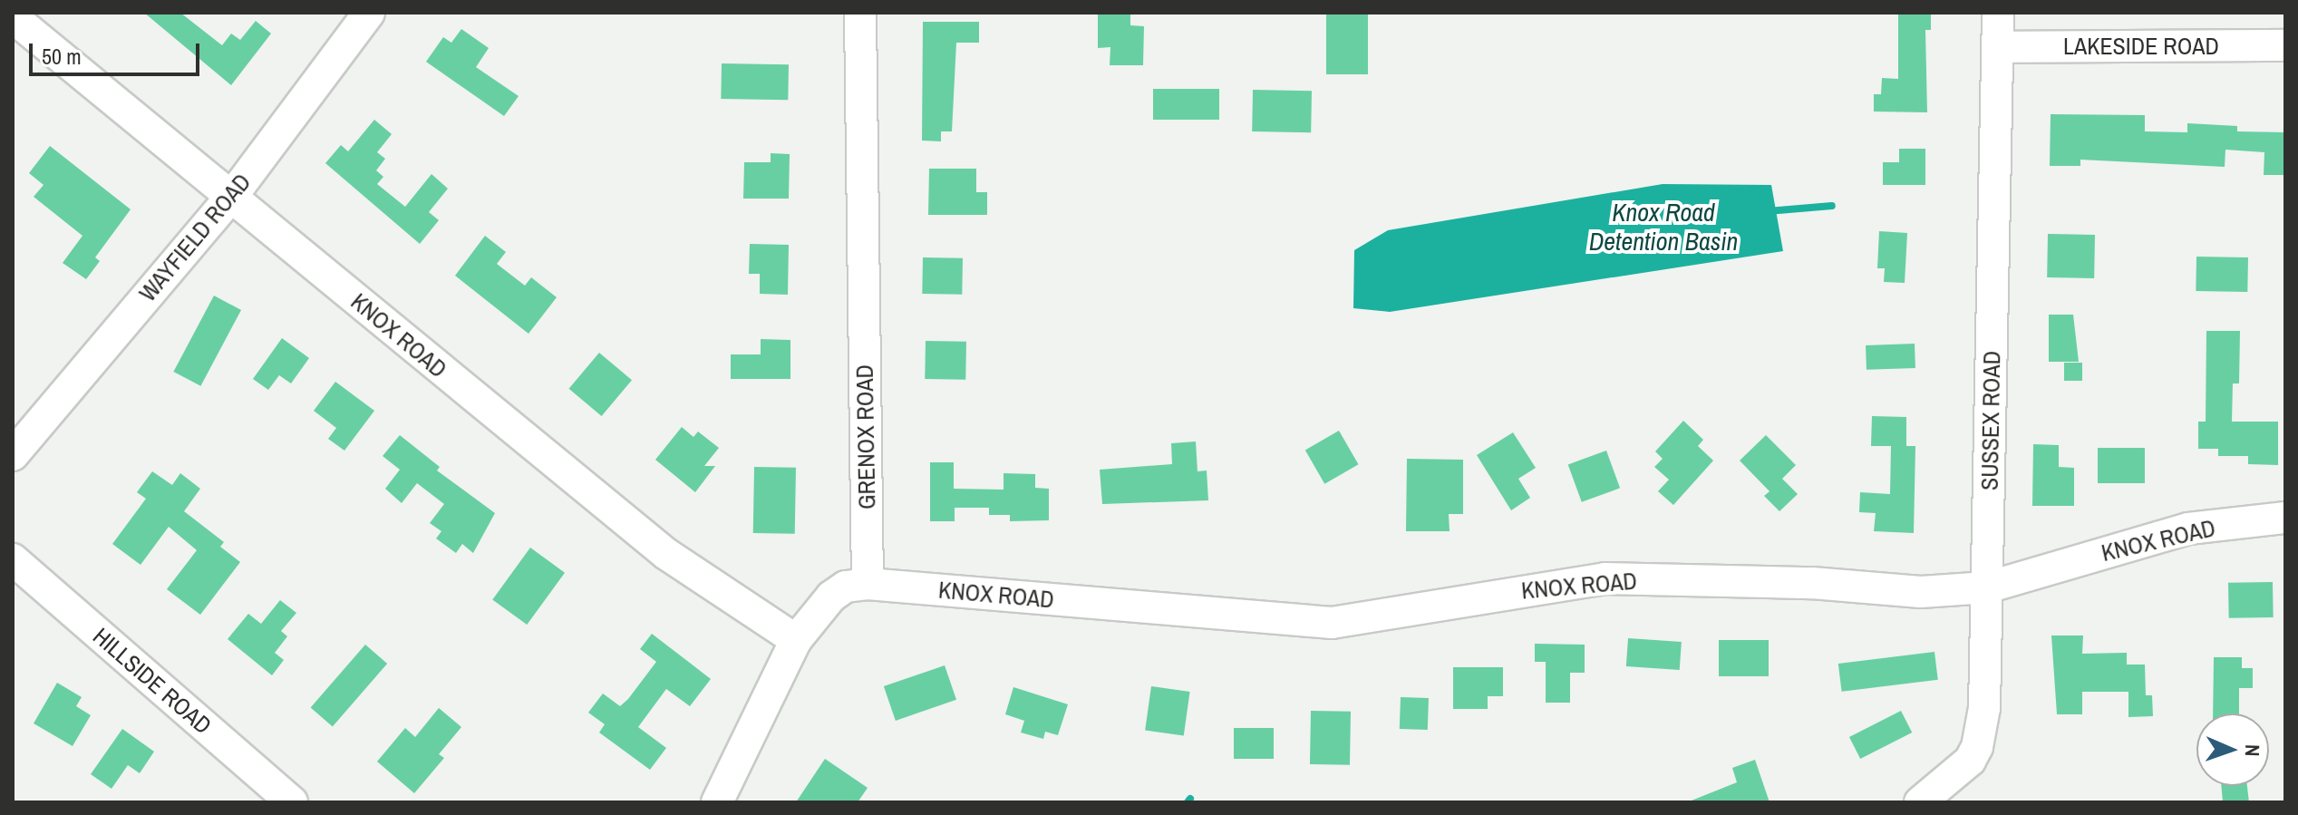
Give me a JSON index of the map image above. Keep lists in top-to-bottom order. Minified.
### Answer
{"streets":{"street":["LAKESIDE ROAD","WAYFIELD ROAD","KNOX ROAD","SUSSEX ROAD","GRENOX ROAD","HILLSIDE ROAD"]},"crossings":[["LAKESIDE ROAD","SUSSEX ROAD"],["WAYFIELD ROAD","KNOX ROAD"],["KNOX ROAD","SUSSEX ROAD"],["KNOX ROAD","GRENOX ROAD"]],"water":["Knox Road Detention Basin"],"scale_bar":"50 m","north":"right"}
